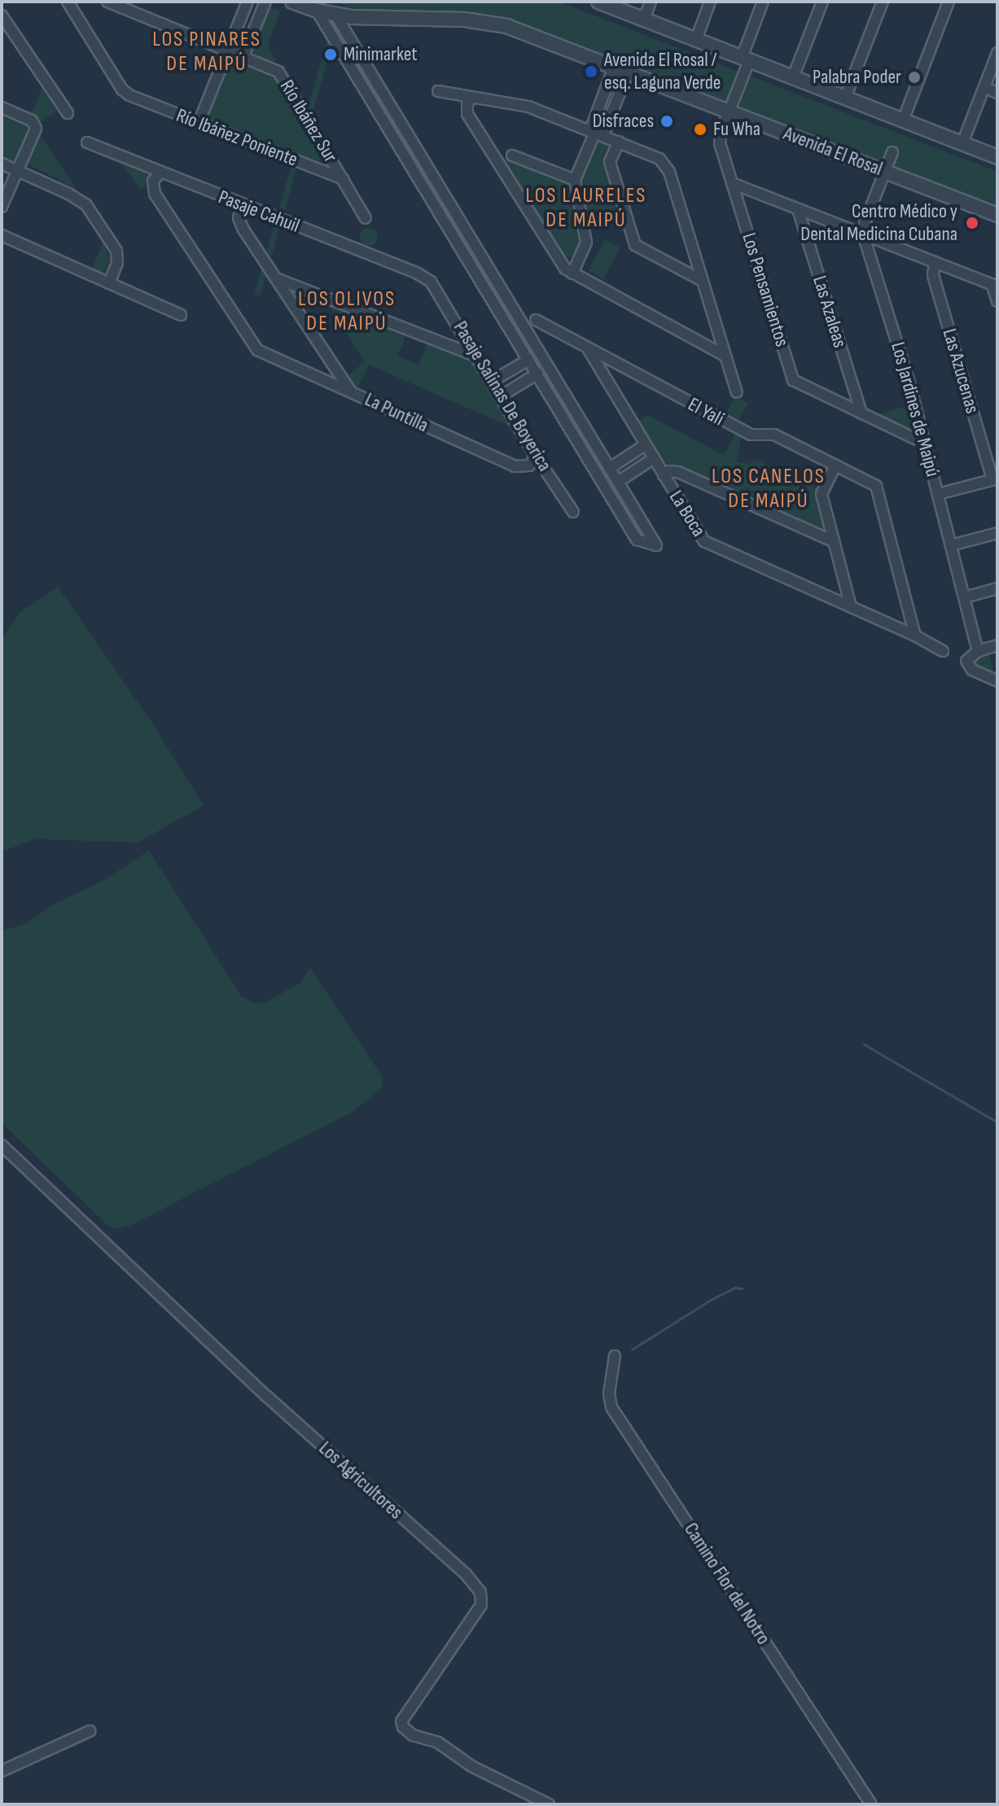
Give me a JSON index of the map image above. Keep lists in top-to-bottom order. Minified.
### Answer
{"streets":{"street":["Río Ibáñez Sur","Río Ibáñez Poniente","Avenida El Rosal","Pasaje Cahuil","Los Pensamientos","Las Azaleas","Las Azucenas","Pasaje Salinas De Boyerica","Los Jardines de Maipú","El Yali","La Puntilla","La Boca","Los Agricultores","Camino Flor del Notro"]},"crossings":[["Río Ibáñez Sur","Río Ibáñez Poniente"],["Avenida El Rosal","Los Pensamientos"],["Avenida El Rosal","Los Jardines de Maipú"],["Pasaje Cahuil","Pasaje Salinas De Boyerica"],["Pasaje Cahuil","La Puntilla"],["Los Pensamientos","Las Azaleas"],["Los Pensamientos","Los Jardines de Maipú"],["Pasaje Salinas De Boyerica","La Puntilla"],["El Yali","La Boca"]],"districts":["LOS PINARES DE MAIPÚ","LOS LAURELES DE MAIPÚ","LOS OLIVOS DE MAIPÚ","LOS CANELOS DE MAIPÚ"],"places":["Minimarket","Avenida El Rosal / esq. Laguna Verde","Palabra Poder","Disfraces","Fu Wha","Centro Médico y Dental Medicina Cubana"]}
